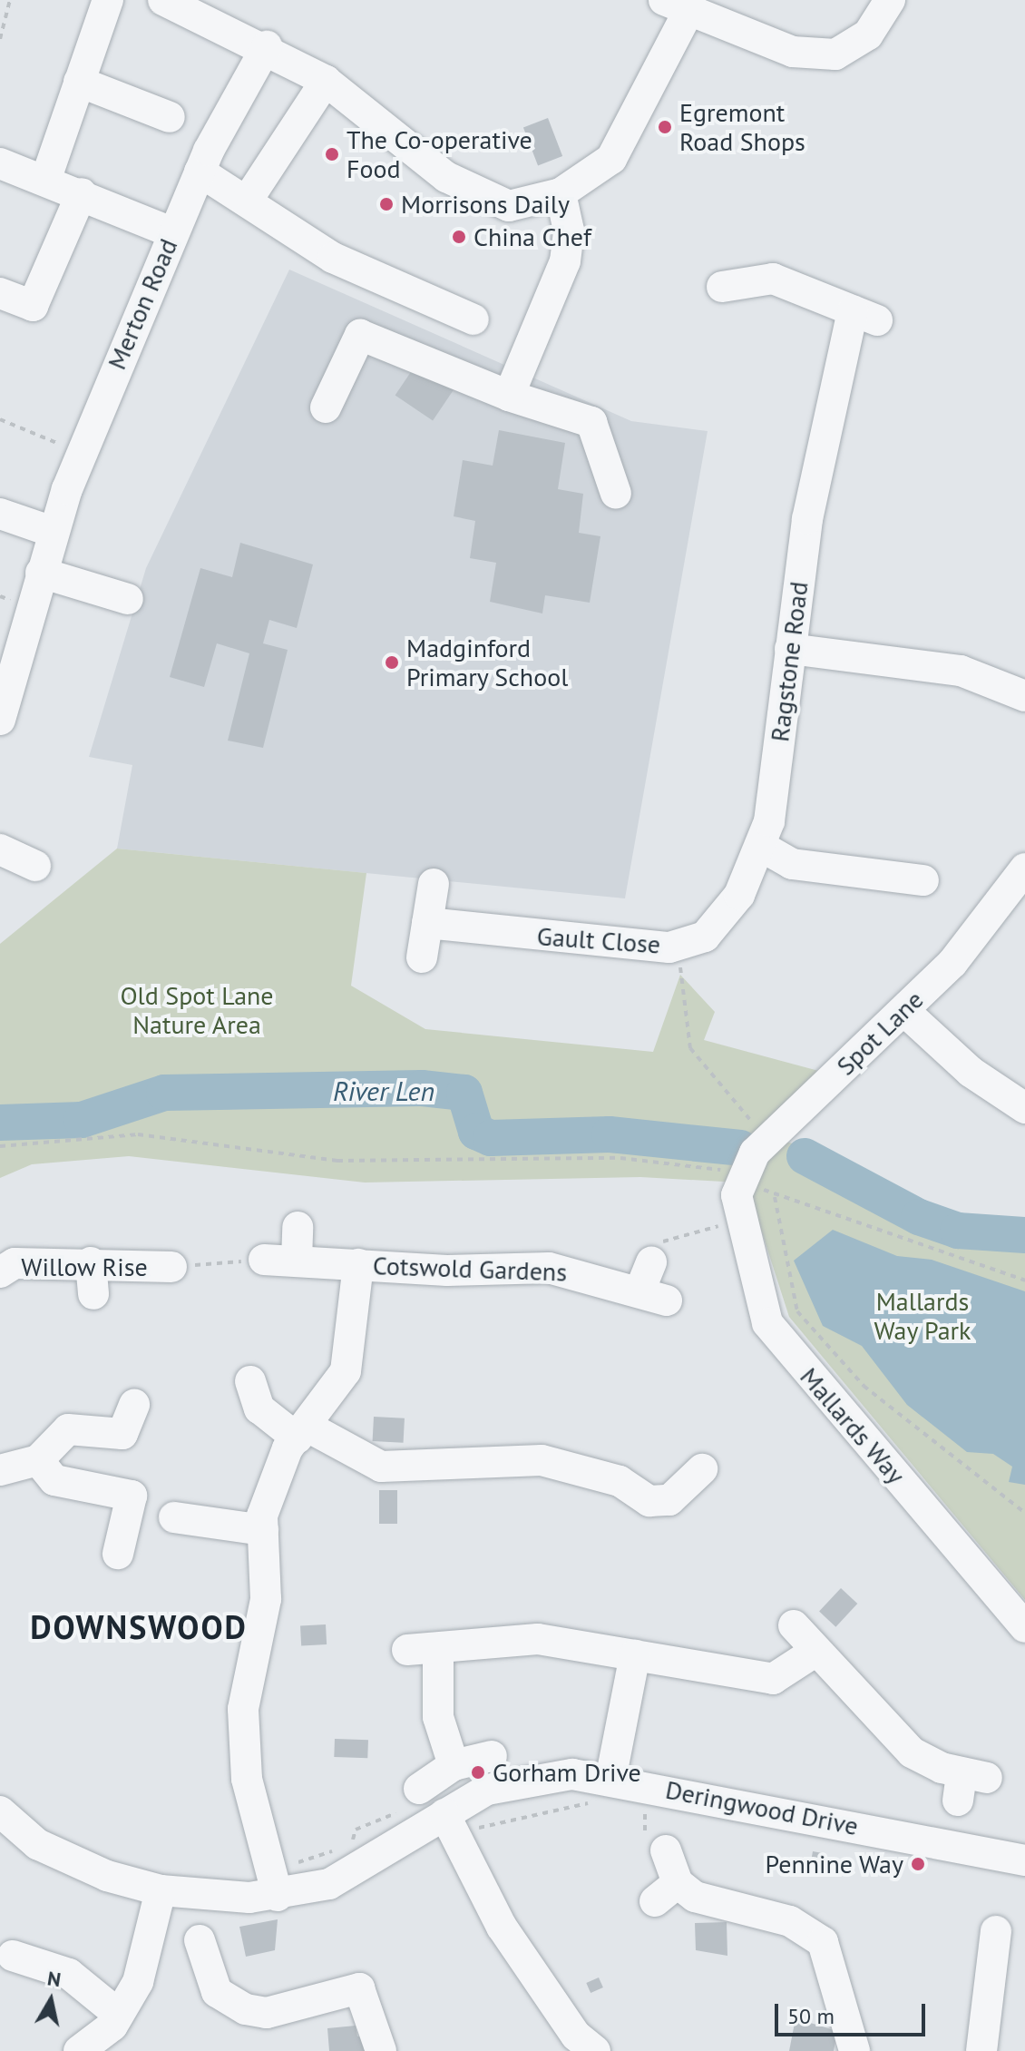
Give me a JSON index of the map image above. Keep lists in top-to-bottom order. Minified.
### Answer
{"streets":{"street":["Merton Road","Ragstone Road","Gault Close","Spot Lane","Willow Rise","Cotswold Gardens","Mallards Way","Deringwood Drive"]},"crossings":[["Ragstone Road","Gault Close"],["Spot Lane","Mallards Way"]],"districts":["DOWNSWOOD"],"water":["River Len"],"parks":["Old Spot Lane Nature Area","Mallards Way Park"],"places":["Egremont Road Shops","The Co-operative Food","Morrisons Daily","China Chef","Madginford Primary School","Gorham Drive","Pennine Way"],"scale_bar":"50 m","north":"top"}
